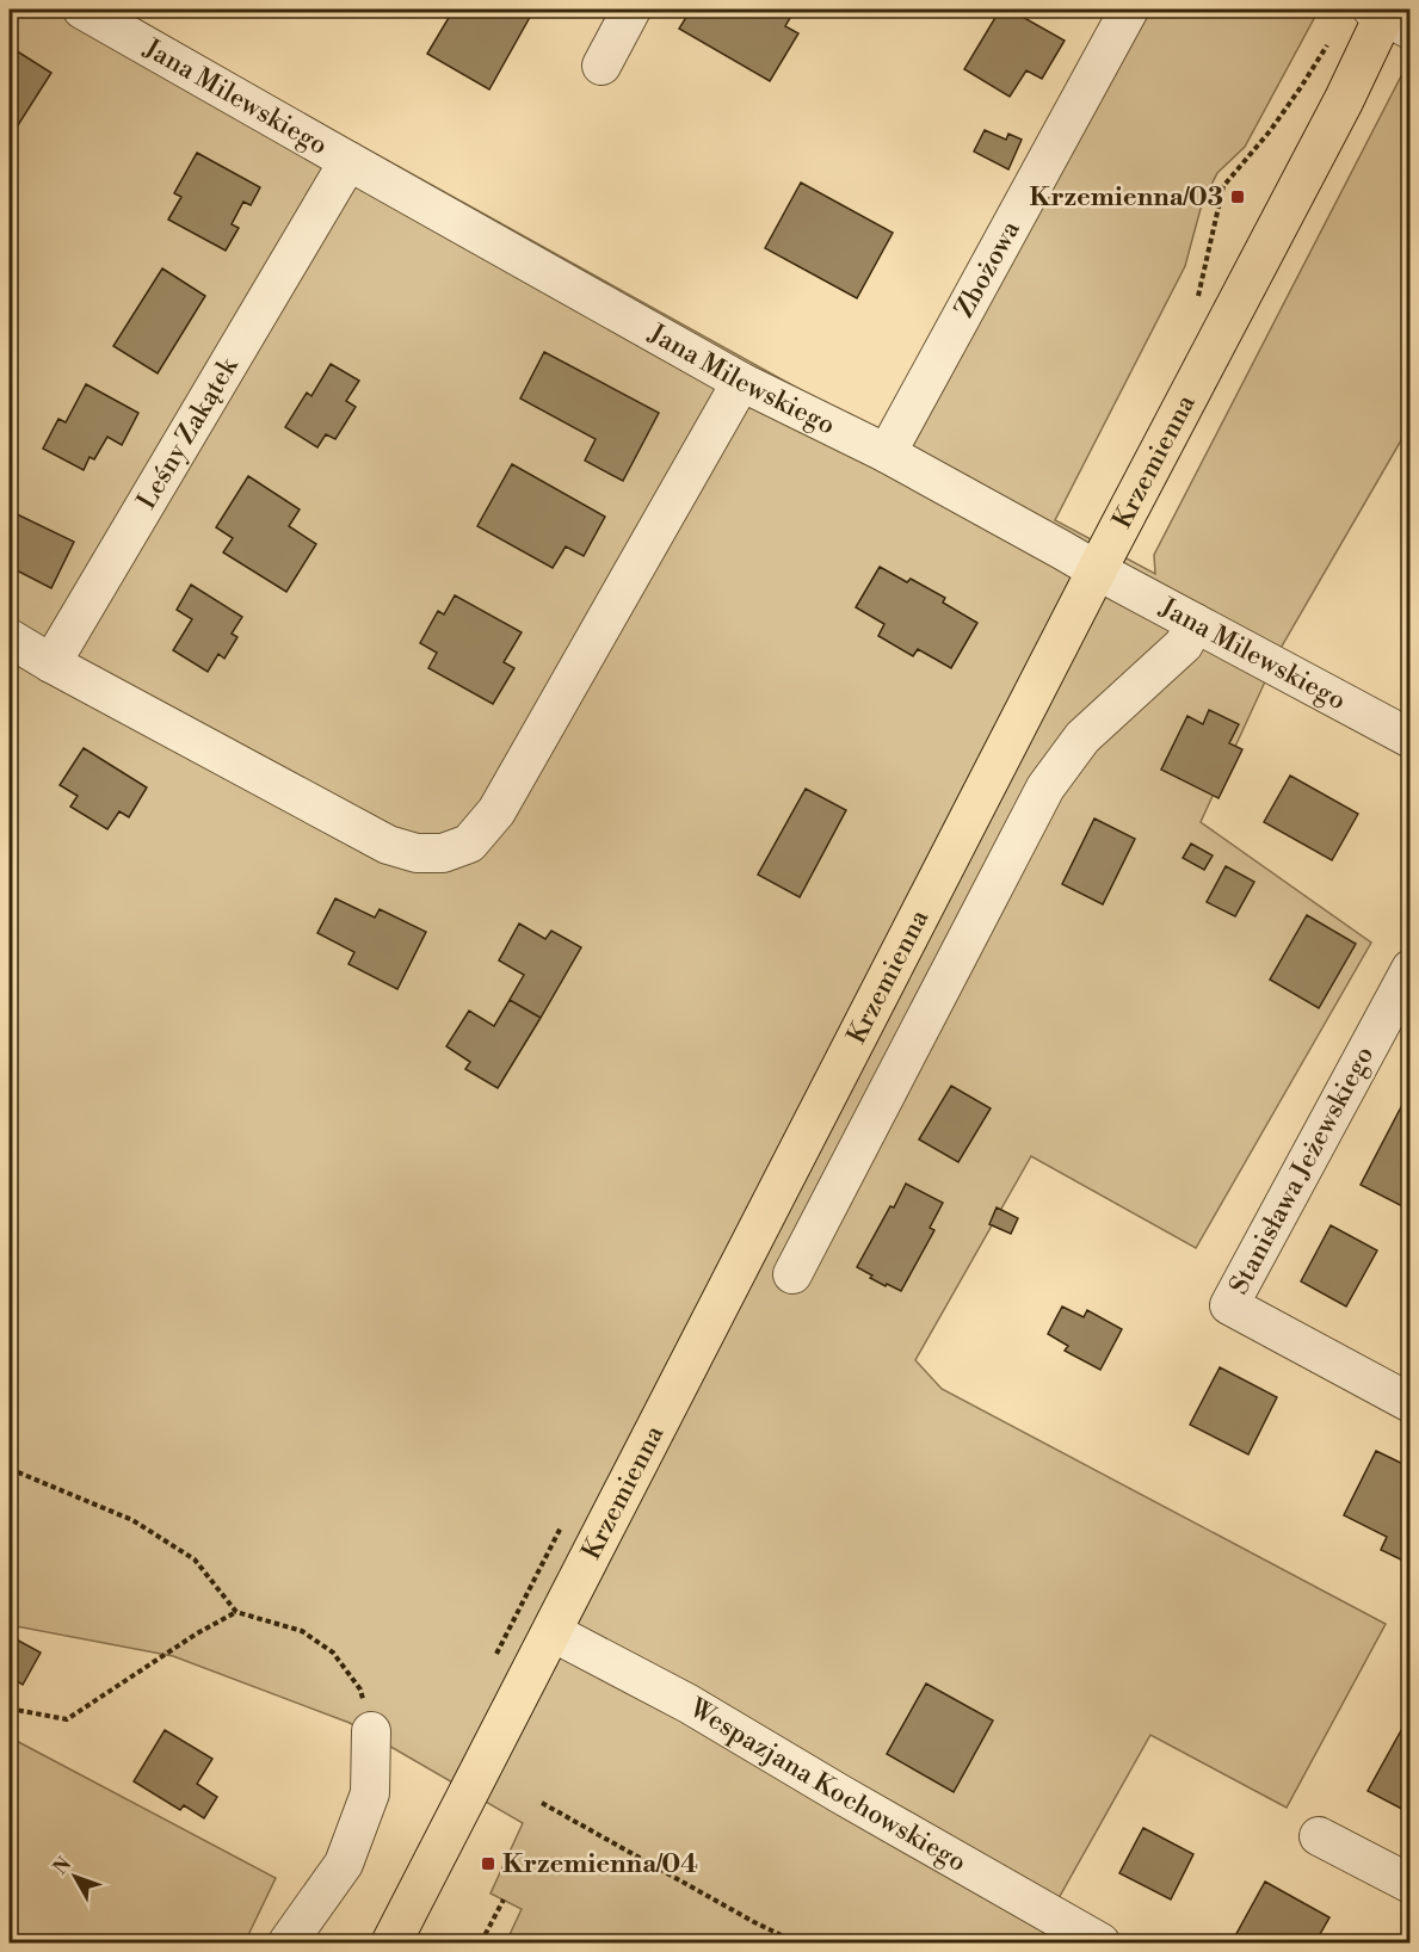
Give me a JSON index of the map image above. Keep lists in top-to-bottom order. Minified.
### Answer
{"streets":{"main road":["Krzemienna"],"street":["Jana Milewskiego","Zbożowa","Leśny Zakątek","Stanisława Jeżewskiego","Wespazjana Kochowskiego"]},"crossings":[["Jana Milewskiego","Zbożowa"],["Jana Milewskiego","Leśny Zakątek"],["Jana Milewskiego","Krzemienna"],["Krzemienna","Wespazjana Kochowskiego"]],"places":{"transit":["Krzemienna/03","Krzemienna/04"]},"north":"top left"}
